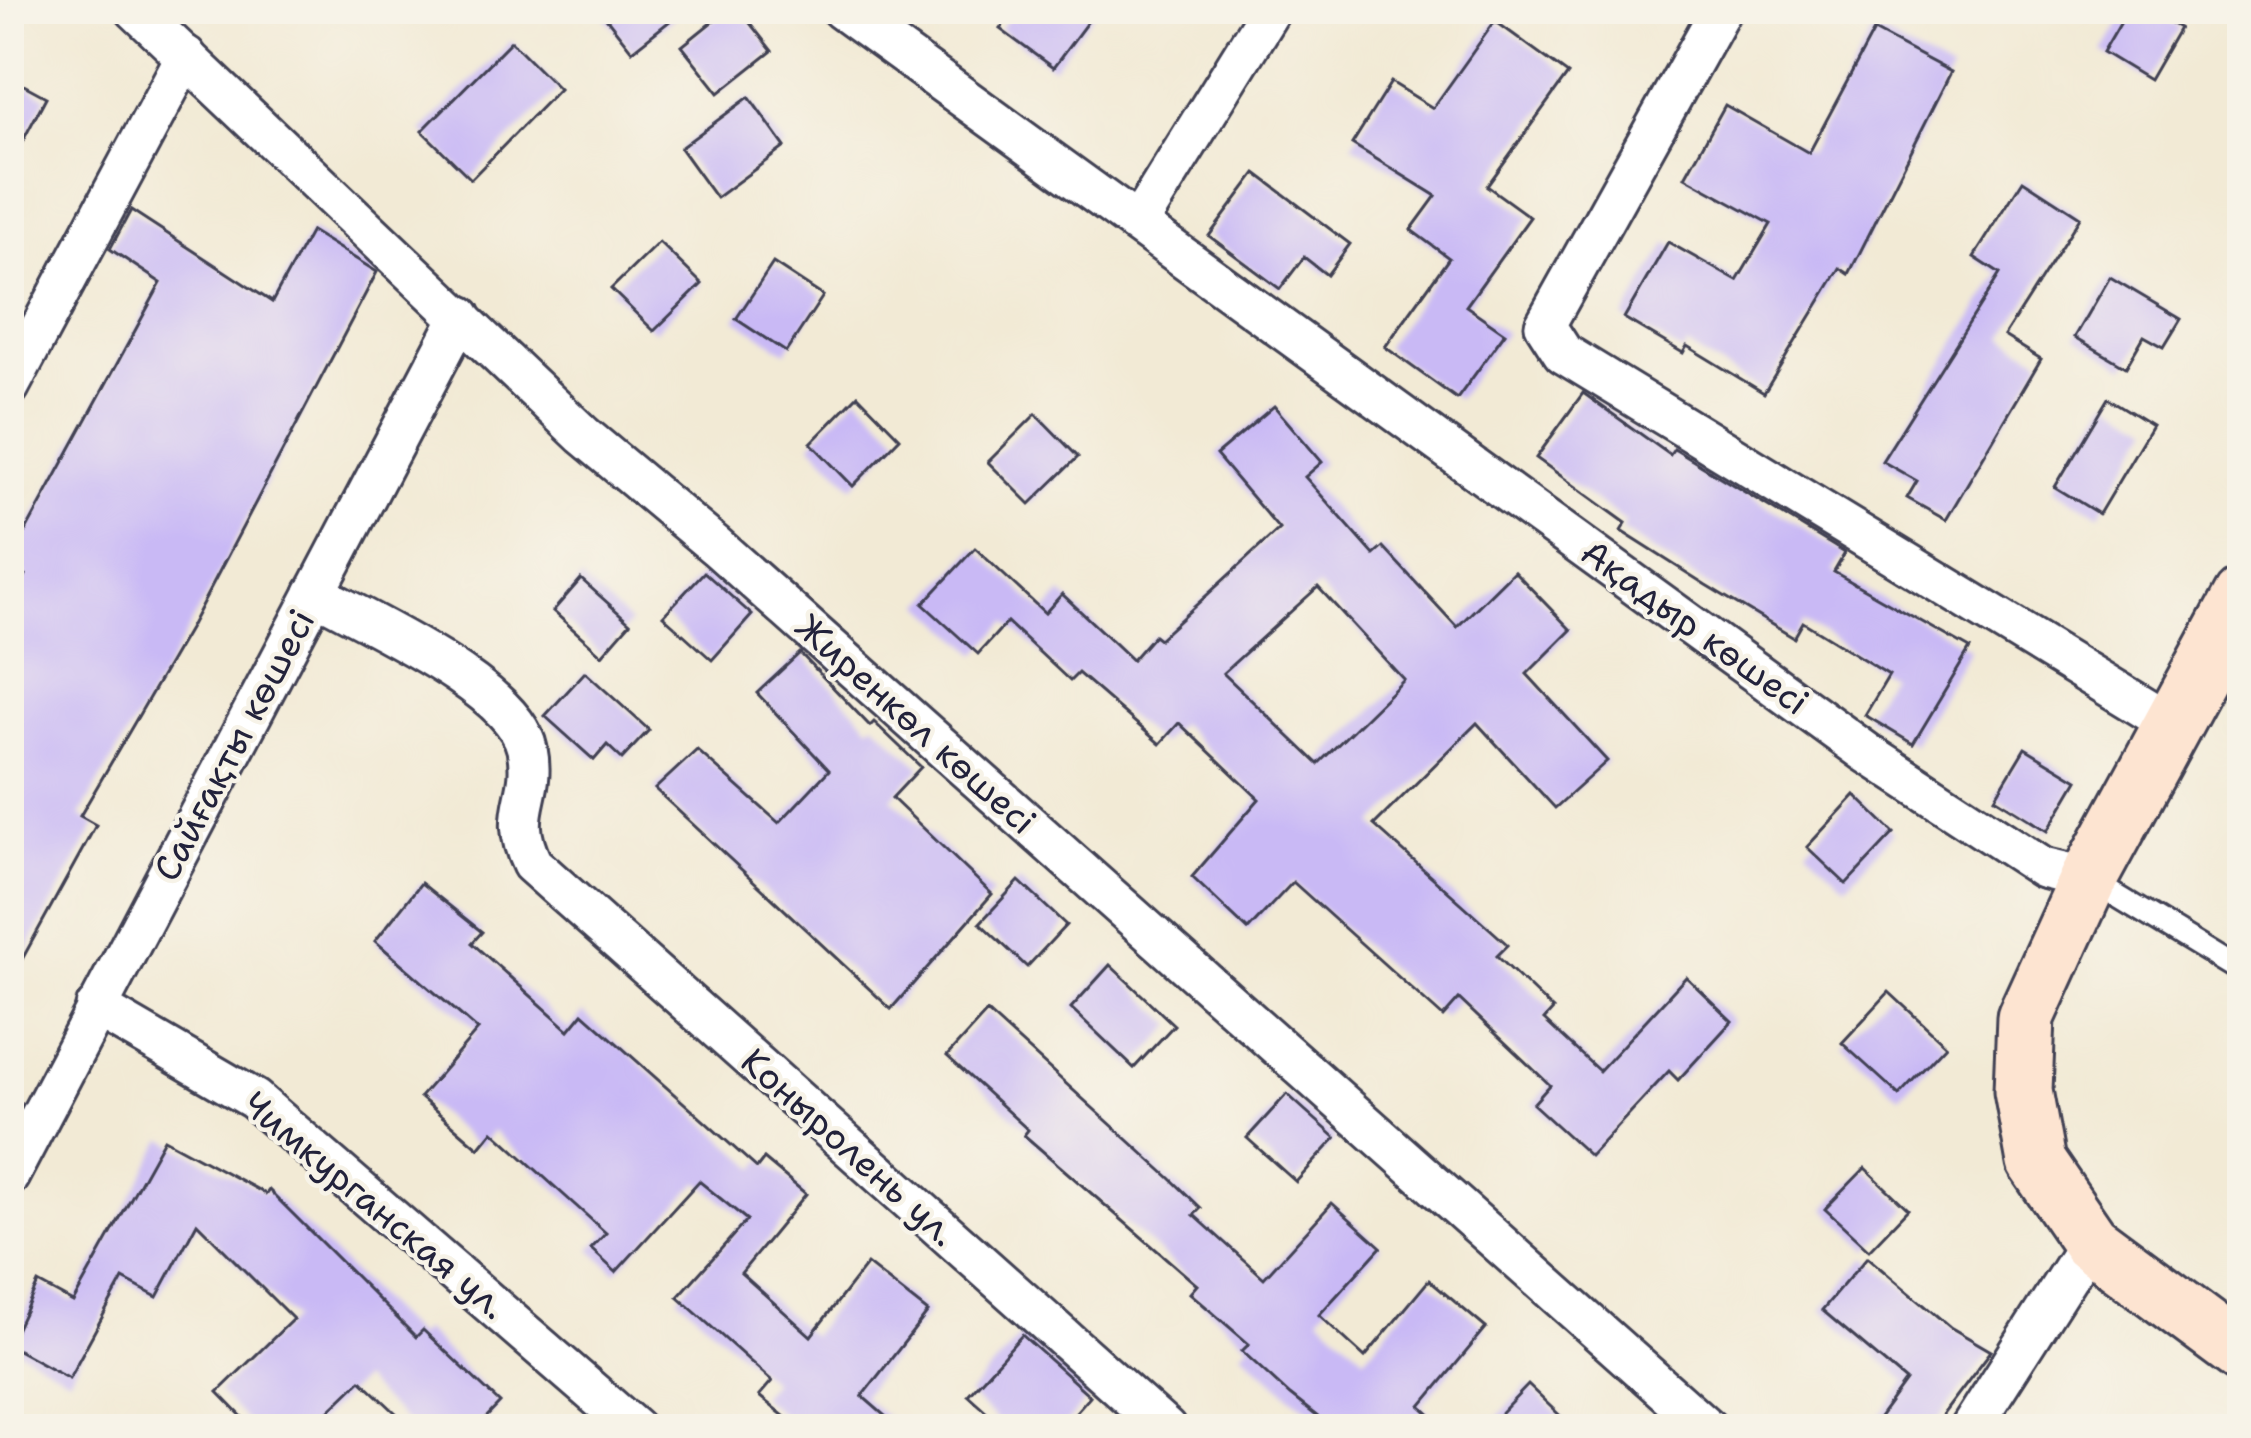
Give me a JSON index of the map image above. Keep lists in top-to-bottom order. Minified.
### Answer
{"streets":{"street":["Ақадыр көшесі","Жиренкөл көшесі","Сайғақты көшесі","Коныролень ул.","Чимкурганская ул."]},"crossings":[["Жиренкөл көшесі","Сайғақты көшесі"],["Сайғақты көшесі","Коныролень ул."],["Сайғақты көшесі","Чимкурганская ул."]]}
